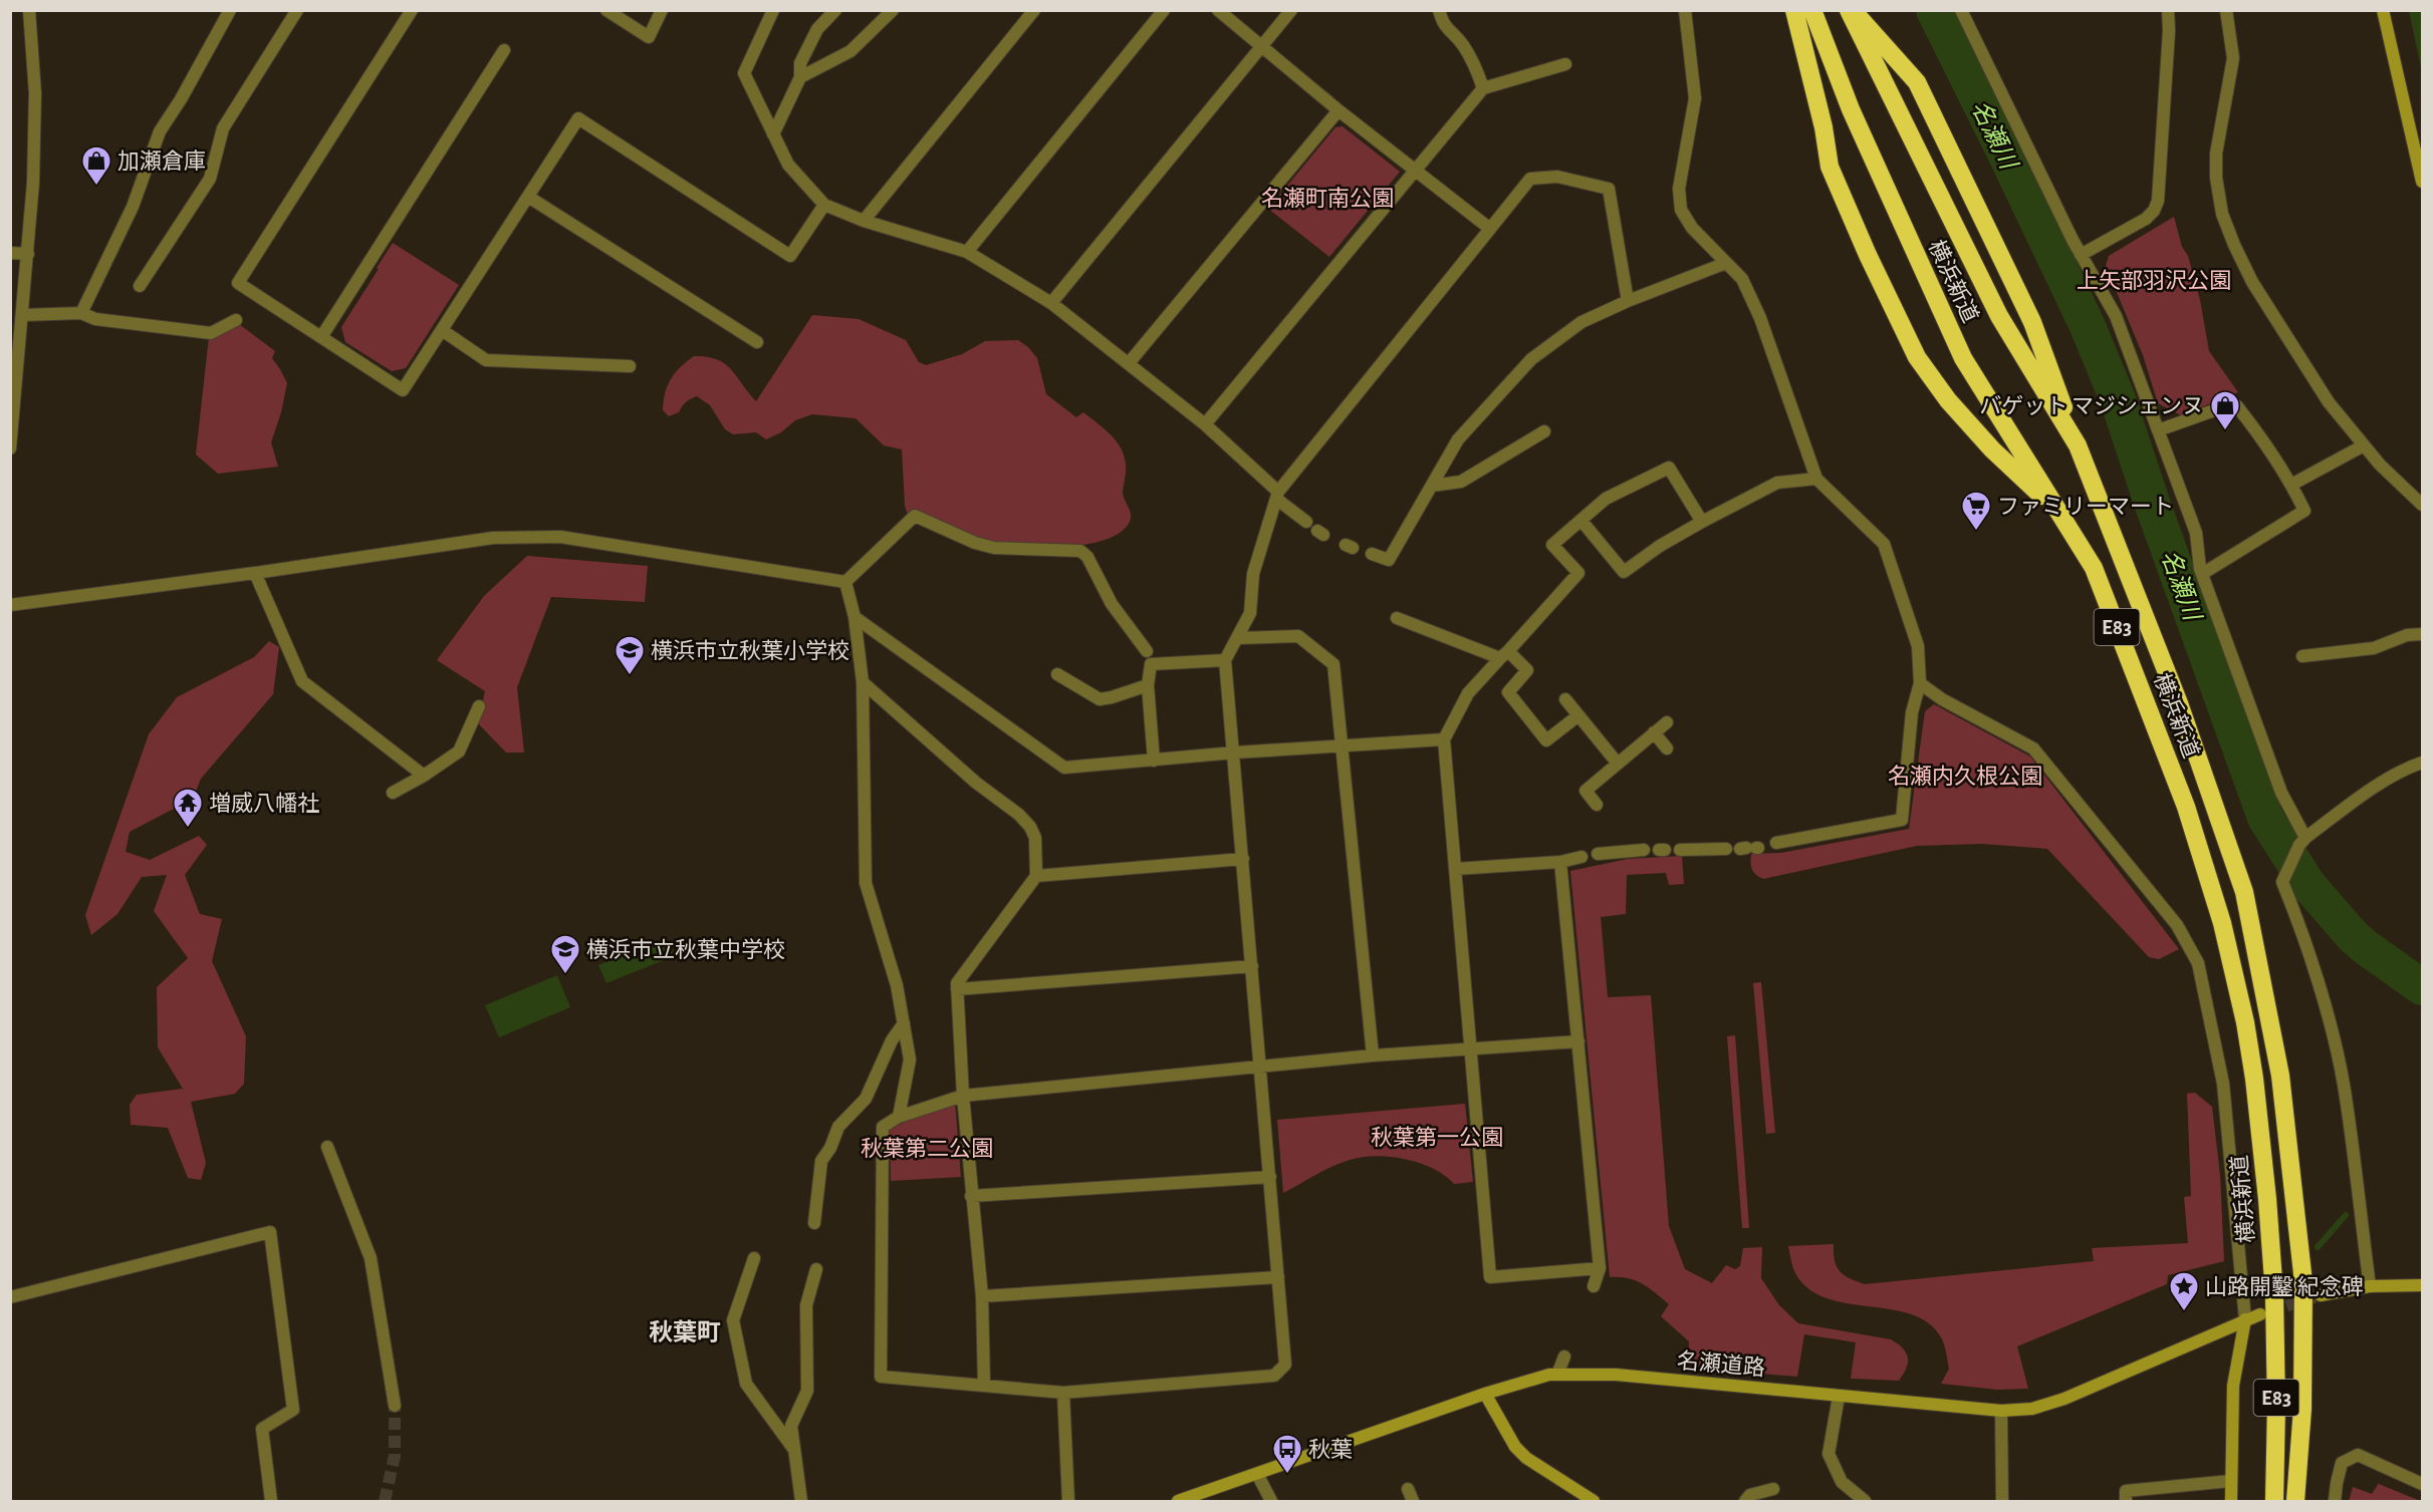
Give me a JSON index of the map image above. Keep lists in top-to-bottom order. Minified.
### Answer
{"streets":{"highway":["横浜新道","E83"],"street":["名瀬道路"]},"districts":["秋葉町"],"water":["名瀬川"],"parks":["名瀬町南公園","上矢部羽沢公園","名瀬内久根公園","秋葉第一公園","秋葉第二公園"],"places":{"shop":["加瀬倉庫","バゲット マジシェンヌ"],"supermarket":["ファミリーマート"],"school or university":["横浜市立秋葉小学校","横浜市立秋葉中学校"],"temple":["増威八幡社"],"place":["山路開鑿 紀念碑"],"bus stop":["秋葉"]}}
